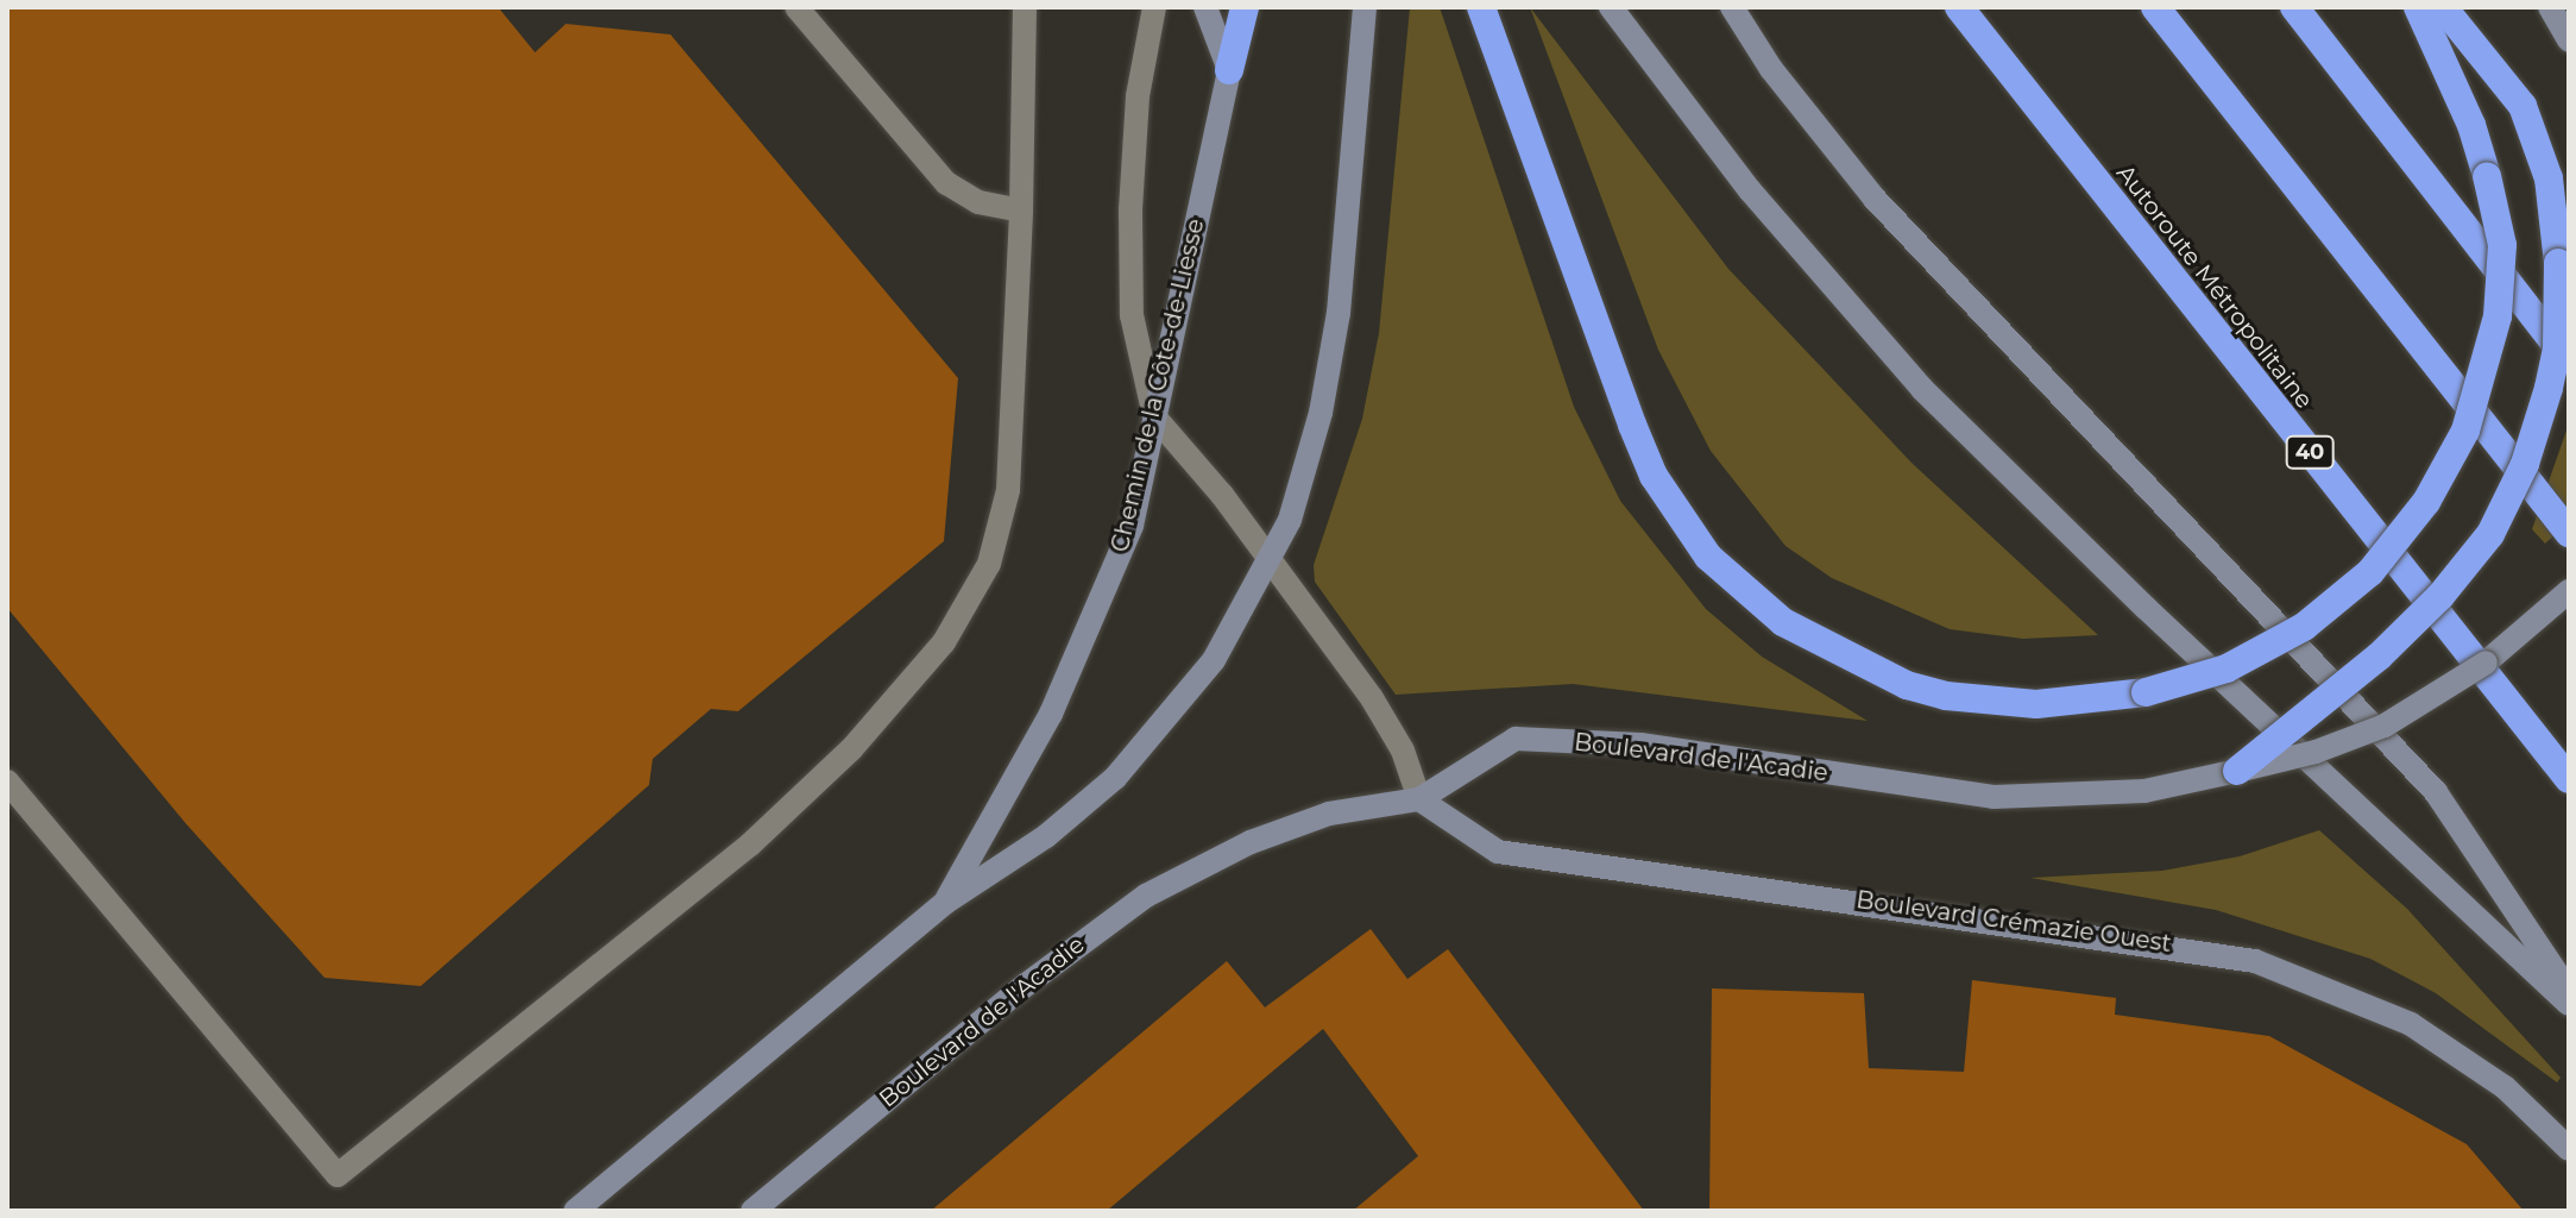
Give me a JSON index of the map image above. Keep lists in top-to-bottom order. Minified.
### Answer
{"streets":{"highway":["Autoroute Métropolitaine","40"],"main road":["Chemin de la Côte-de-Liesse","Boulevard de l'Acadie","Boulevard Crémazie Ouest"]},"crossings":[["Boulevard de l'Acadie","Boulevard Crémazie Ouest"]]}
